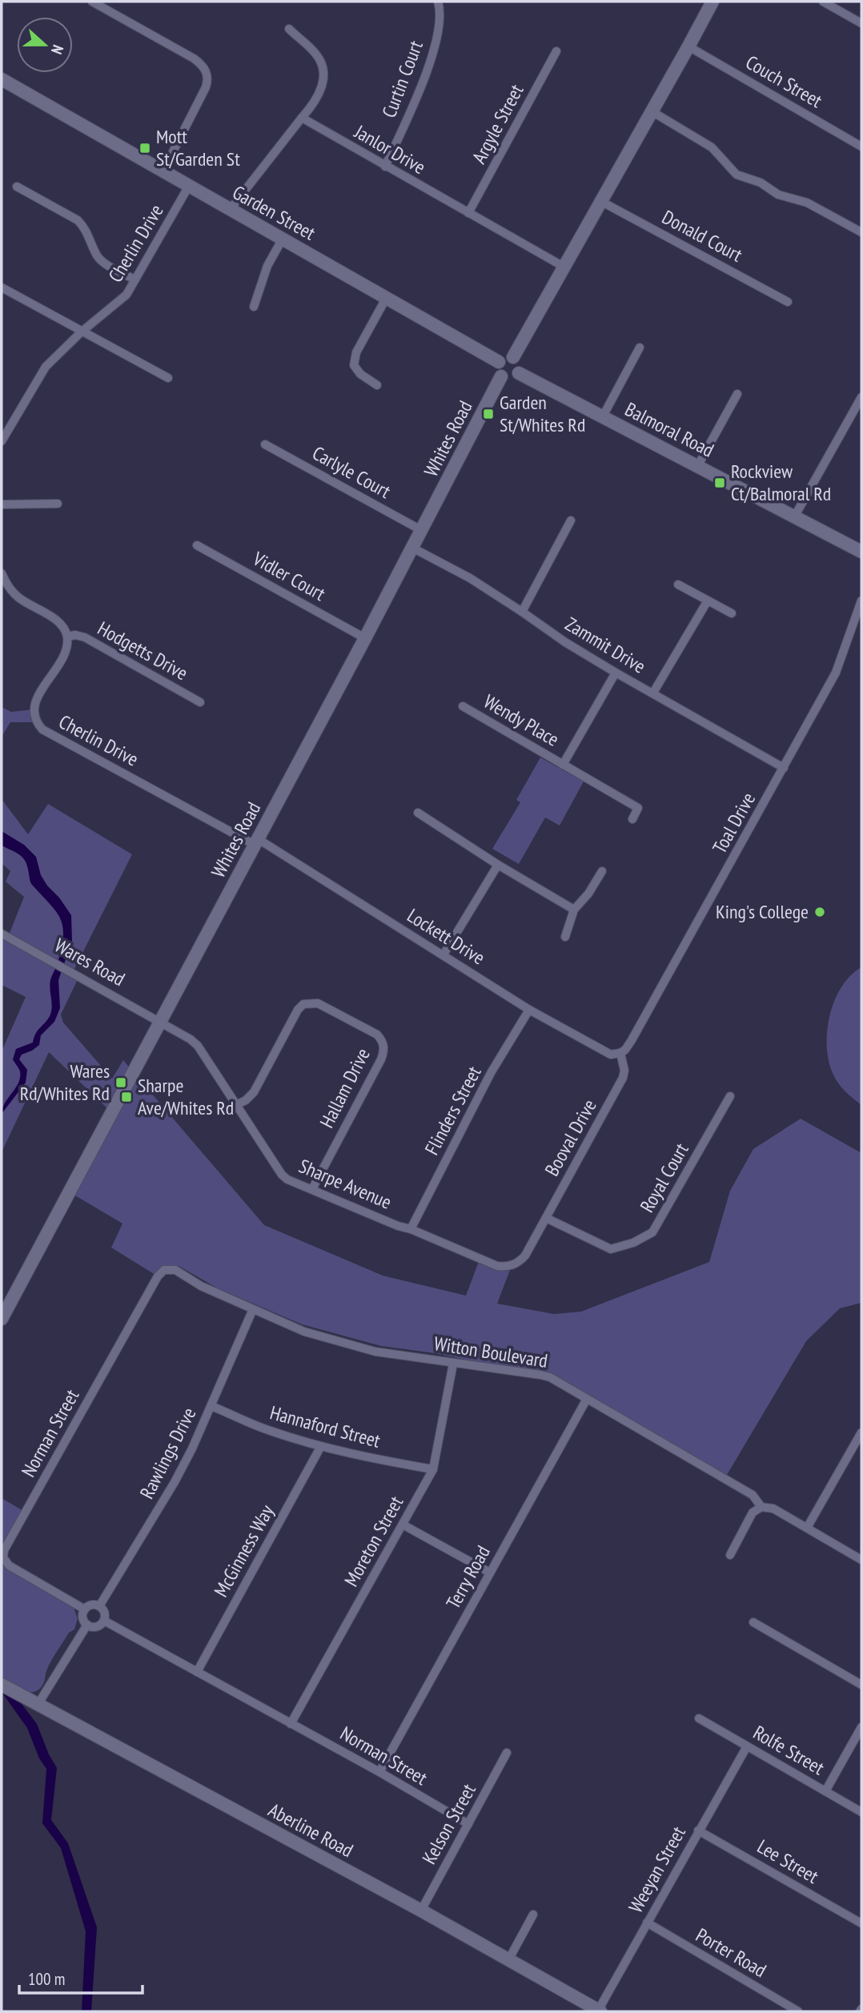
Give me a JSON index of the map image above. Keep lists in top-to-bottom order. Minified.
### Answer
{"streets":{"street":["Curtin Court","Couch Street","Argyle Street","Janlor Drive","Garden Street","Donald Court","Cherlin Drive","Balmoral Road","Whites Road","Carlyle Court","Vidler Court","Zammit Drive","Hodgetts Drive","Wendy Place","Toal Drive","Lockett Drive","Wares Road","Hallam Drive","Flinders Street","Booval Drive","Royal Court","Sharpe Avenue","Witton Boulevard","Hannaford Street","Norman Street","Rawlings Drive","Moreton Street","McGinness Way","Terry Road","Rolfe Street","Kelson Street","Aberline Road","Lee Street","Weeyan Street","Porter Road"]},"crossings":[["Curtin Court","Janlor Drive"],["Argyle Street","Janlor Drive"],["Garden Street","Cherlin Drive"],["Garden Street","Balmoral Road"],["Garden Street","Whites Road"],["Cherlin Drive","Whites Road"],["Cherlin Drive","Hodgetts Drive"],["Cherlin Drive","Lockett Drive"],["Balmoral Road","Whites Road"],["Whites Road","Carlyle Court"],["Whites Road","Vidler Court"],["Whites Road","Zammit Drive"],["Whites Road","Lockett Drive"],["Whites Road","Wares Road"],["Whites Road","Sharpe Avenue"],["Zammit Drive","Wendy Place"],["Zammit Drive","Toal Drive"],["Toal Drive","Lockett Drive"],["Toal Drive","Booval Drive"],["Lockett Drive","Flinders Street"],["Lockett Drive","Booval Drive"],["Wares Road","Sharpe Avenue"],["Hallam Drive","Sharpe Avenue"],["Flinders Street","Sharpe Avenue"],["Booval Drive","Royal Court"],["Booval Drive","Sharpe Avenue"],["Witton Boulevard","Norman Street"],["Witton Boulevard","Rawlings Drive"],["Witton Boulevard","Moreton Street"],["Witton Boulevard","Terry Road"],["Hannaford Street","Rawlings Drive"],["Hannaford Street","Moreton Street"],["Hannaford Street","McGinness Way"],["Norman Street","Rawlings Drive"],["Norman Street","Moreton Street"],["Norman Street","McGinness Way"],["Norman Street","Terry Road"],["Norman Street","Kelson Street"],["Rolfe Street","Weeyan Street"],["Kelson Street","Aberline Road"],["Aberline Road","Weeyan Street"],["Lee Street","Weeyan Street"],["Weeyan Street","Porter Road"]],"places":{"transit":["Mott St/Garden St","Garden St/Whites Rd","Rockview Ct/Balmoral Rd","Wares Rd/Whites Rd","Sharpe Ave/Whites Rd"],"other":["King's College"]},"scale_bar":"100 m","north":"right"}
